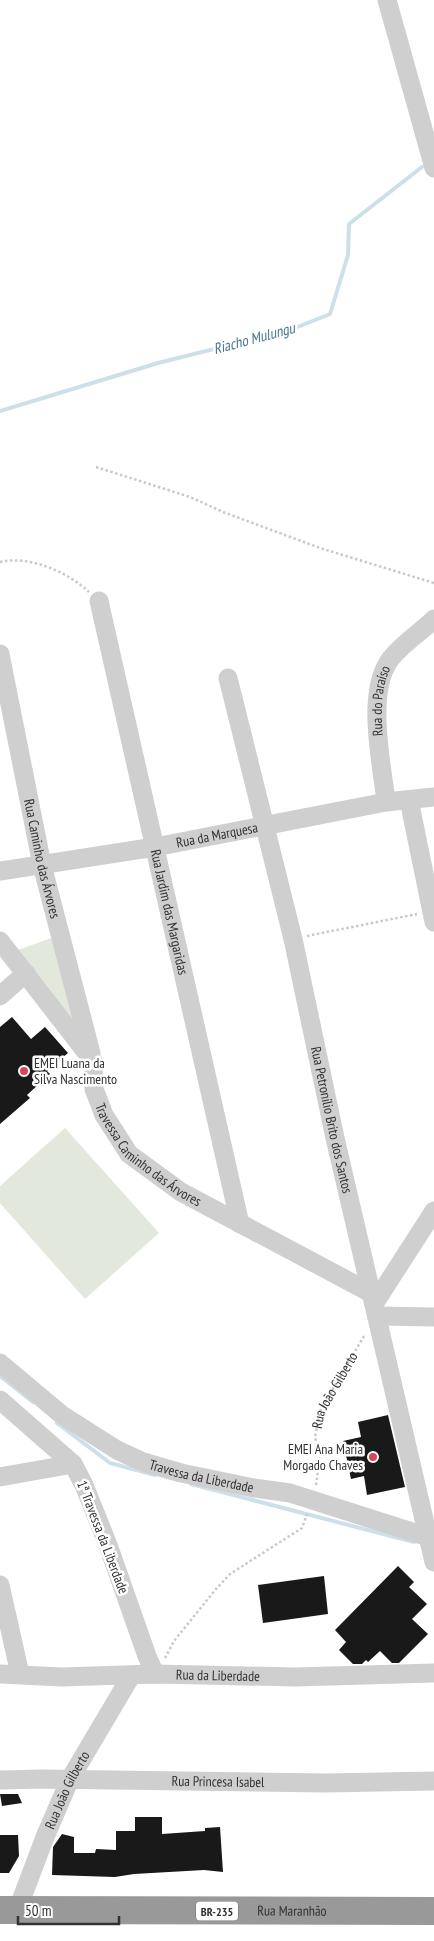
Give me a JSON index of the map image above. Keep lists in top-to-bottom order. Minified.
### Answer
{"streets":{"highway":["BR-235","Rua Maranhão"],"street":["Rua do Paraíso","Rua da Marquesa","Rua Caminho das Árvores","Rua Jardim das Margaridas","Rua Petronílio Brito dos Santos","Travessa Caminho das Árvores","Rua João Gilberto","Travessa da Liberdade","1ª Travessa da Liberdade","Rua da Liberdade","Rua Princesa Isabel"]},"crossings":[["Rua do Paraíso","Rua da Marquesa"],["Rua da Marquesa","Rua Caminho das Árvores"],["Rua da Marquesa","Rua Jardim das Margaridas"],["Rua da Marquesa","Rua Petronílio Brito dos Santos"],["Rua Caminho das Árvores","Travessa Caminho das Árvores"],["Rua Jardim das Margaridas","Travessa Caminho das Árvores"],["Rua Petronílio Brito dos Santos","Travessa Caminho das Árvores"],["Rua Petronílio Brito dos Santos","Rua João Gilberto"],["Rua Petronílio Brito dos Santos","Travessa da Liberdade"],["Travessa Caminho das Árvores","Rua João Gilberto"],["Rua João Gilberto","Travessa da Liberdade"],["Rua João Gilberto","Rua da Liberdade"],["Rua João Gilberto","Rua Princesa Isabel"],["Rua João Gilberto","Rua Maranhão"],["1ª Travessa da Liberdade","Rua da Liberdade"]],"water":["Riacho Mulungu"],"places":["EMEI Luana da Silva Nascimento","EMEI Ana Maria Morgado Chaves"],"scale_bar":"50 m"}
